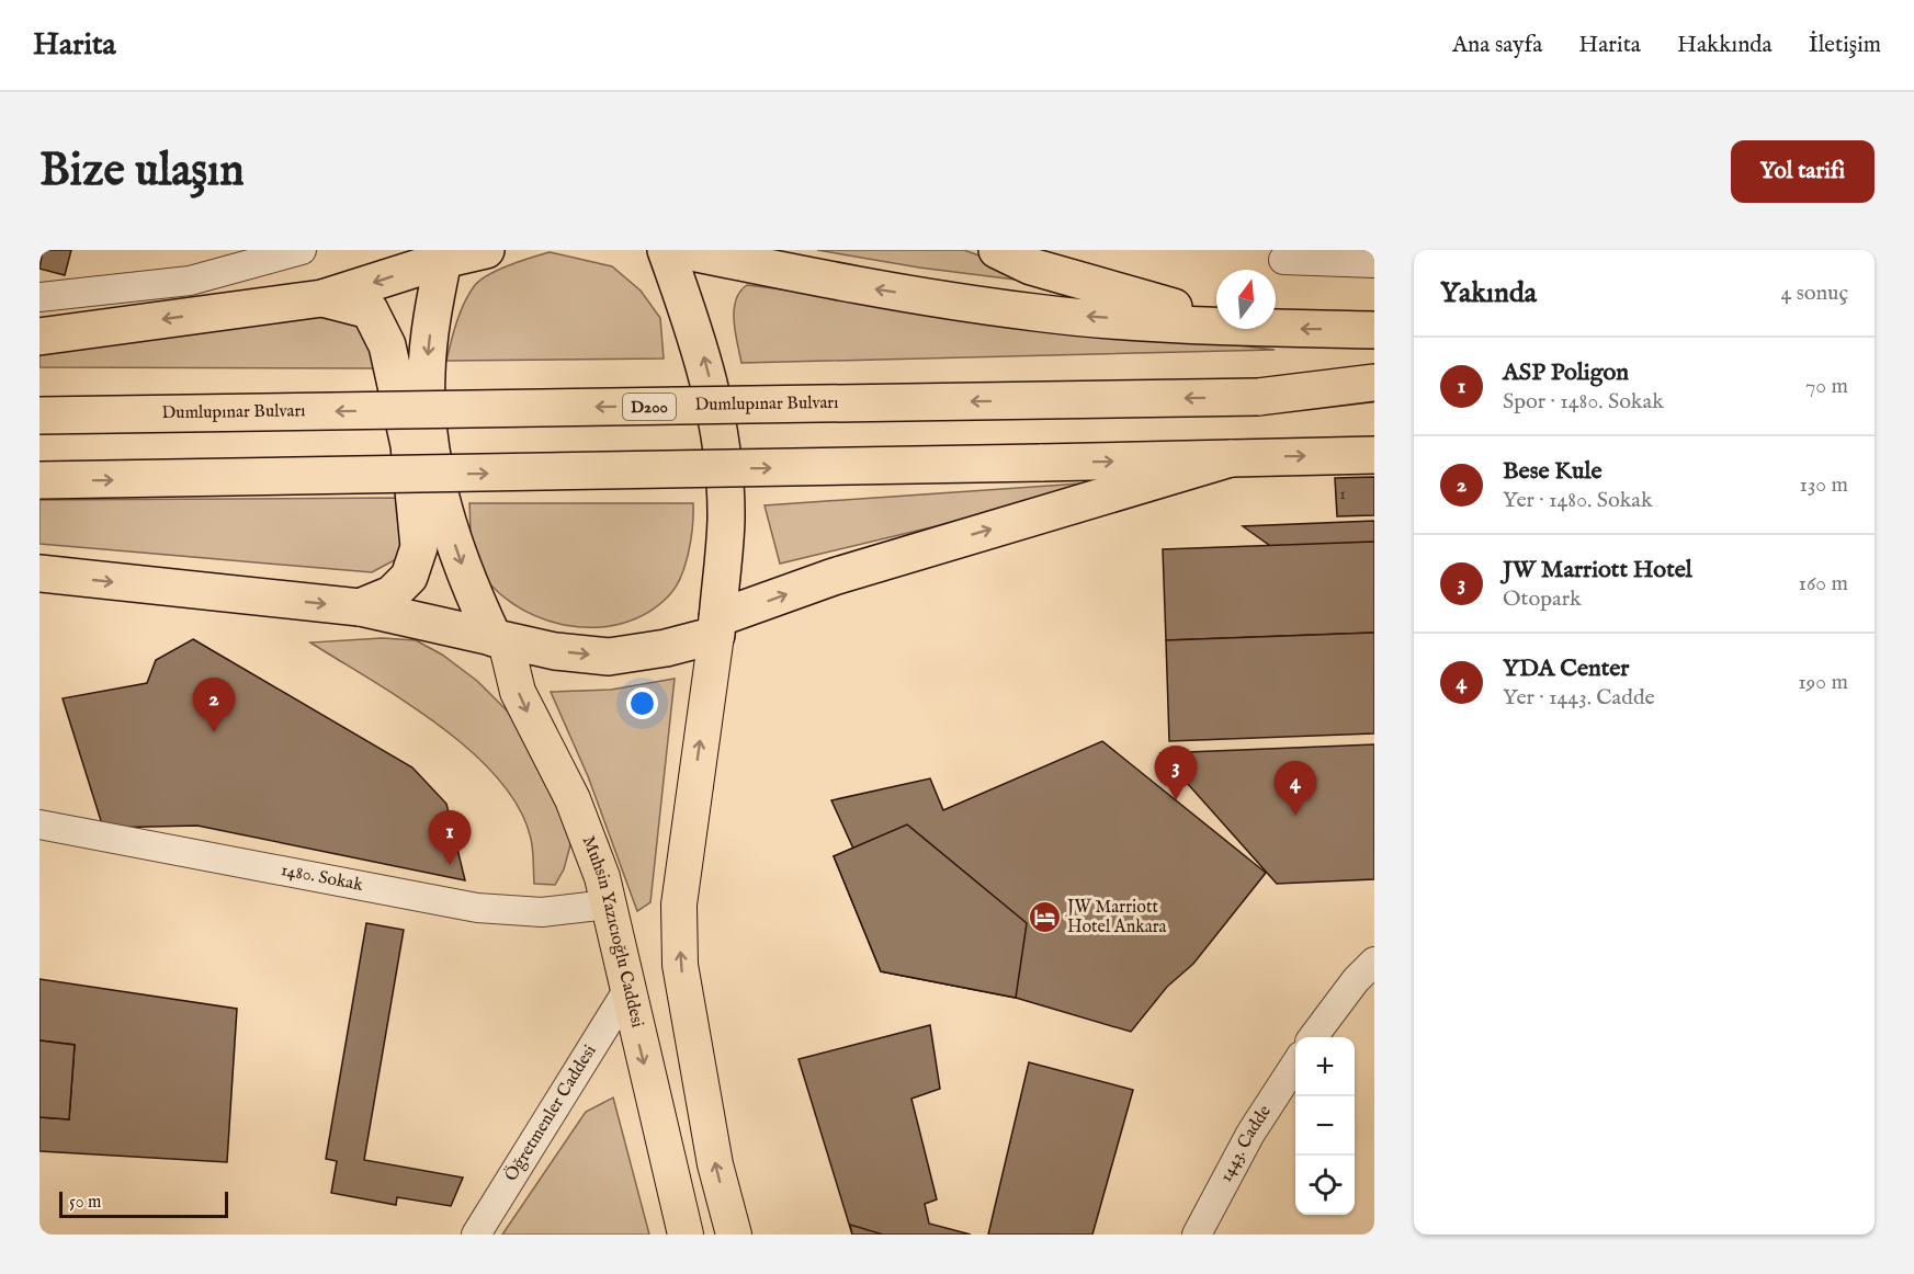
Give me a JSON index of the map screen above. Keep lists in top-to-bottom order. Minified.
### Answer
{"streets":{"highway":["Dumlupınar Bulvarı","D200"],"main road":["Muhsin Yazıcıoğlu Caddesi"],"street":["1480. Sokak","Öğretmenler Caddesi","1443. Cadde"]},"crossings":[["1480. Sokak","Muhsin Yazıcıoğlu Caddesi"],["Muhsin Yazıcıoğlu Caddesi","Öğretmenler Caddesi"]],"places":{"hotel":["JW Marriott Hotel Ankara"]},"house_numbers":["1"],"scale_bar":"50 m","north":"top","page":{"header":"Harita","nav":["Ana sayfa","Harita","Hakkında","İletişim"],"buttons":"Yol tarifi","title":"Bize ulaşın","heading":["Yakında","4 sonuç"],"list":[{"mark":"1","name":"ASP Poligon","note":"Spor · 1480. Sokak","value":"70 m"},{"mark":"2","name":"Bese Kule","note":"Yer · 1480. Sokak","value":"130 m"},{"mark":"3","name":"JW Marriott Hotel","note":"Otopark","value":"160 m"},{"mark":"4","name":"YDA Center","note":"Yer · 1443. Cadde","value":"190 m"}],"pins":["2","3","4","1"],"map_buttons":["+","−"],"scale":"50 m"}}
